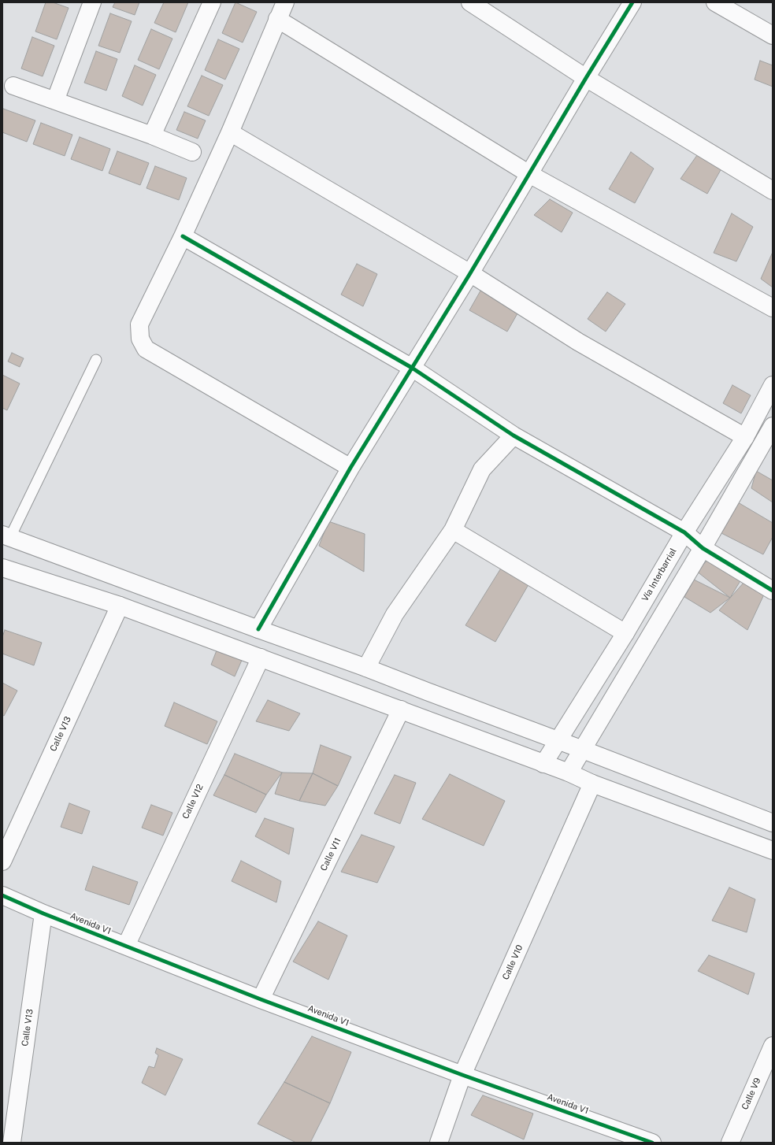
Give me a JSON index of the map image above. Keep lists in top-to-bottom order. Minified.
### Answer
{"streets":{"street":["Vía Interbarrial","Calle V13","Calle V12","Calle V11","Avenida V1","Calle V10","Calle V9"]},"crossings":[["Calle V13","Avenida V1"],["Calle V12","Avenida V1"],["Calle V11","Avenida V1"],["Avenida V1","Calle V10"]]}
